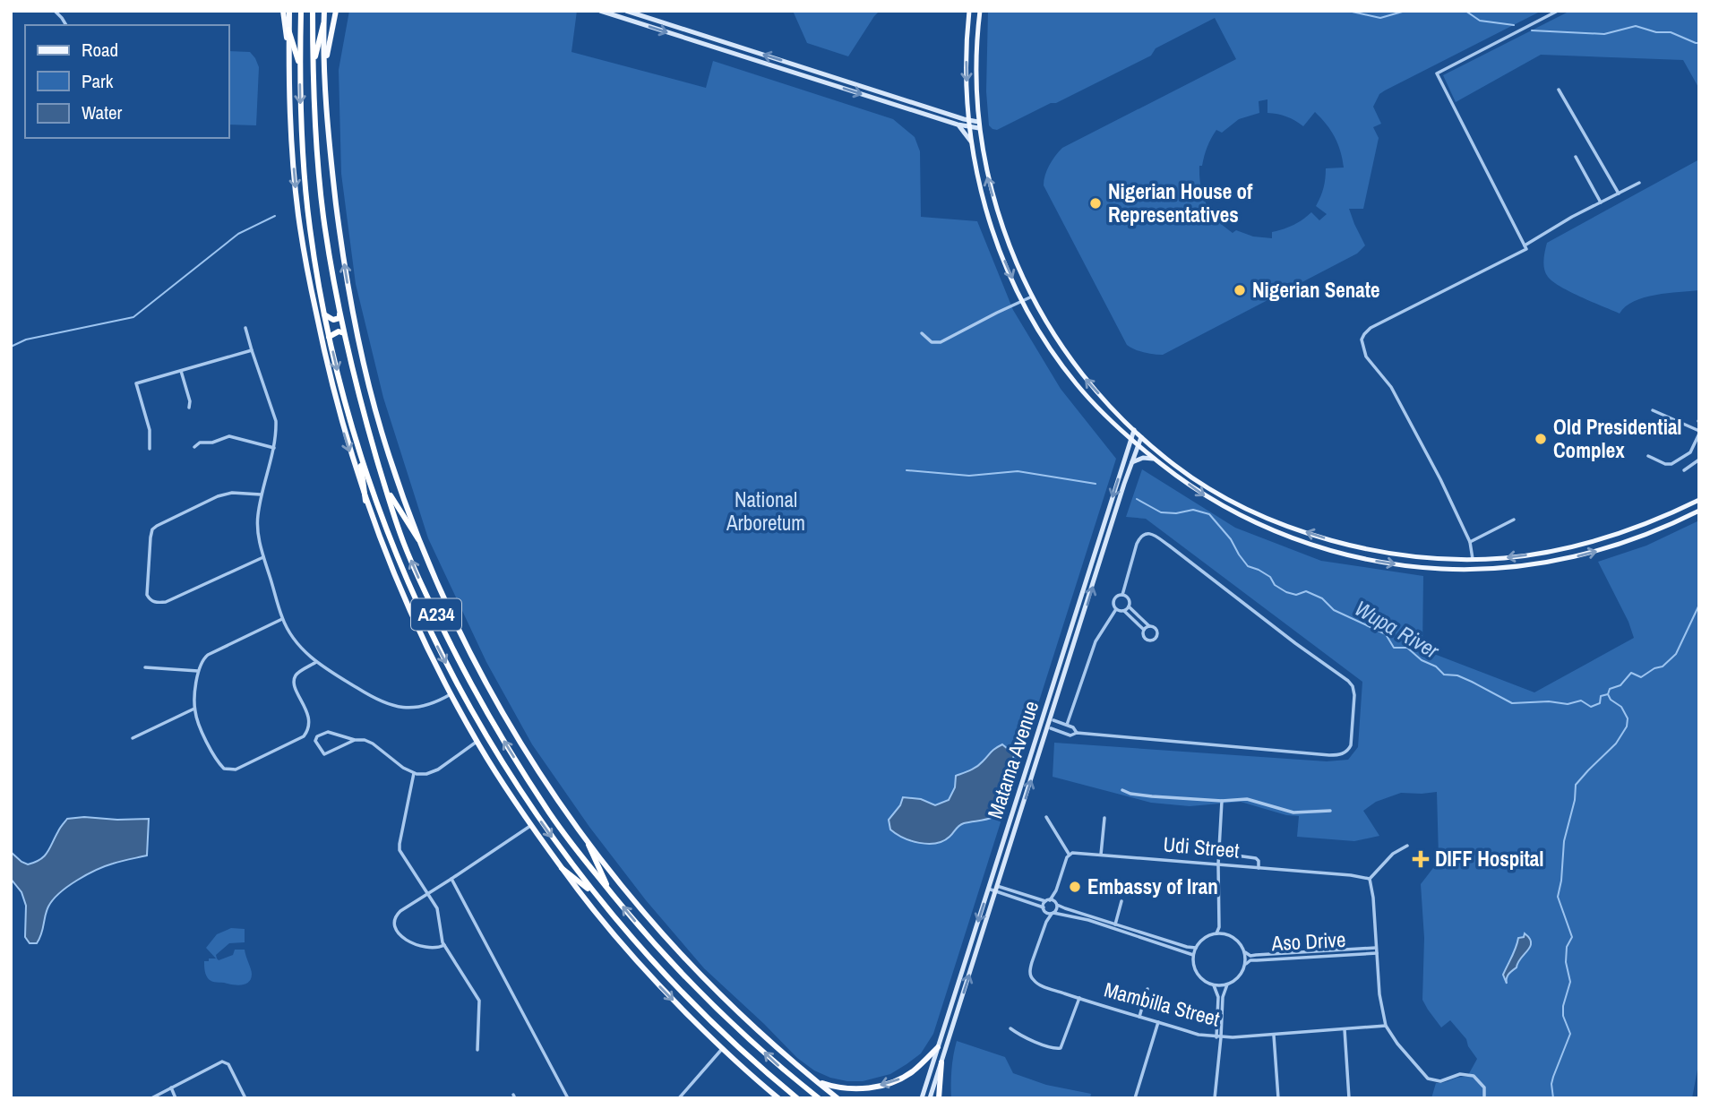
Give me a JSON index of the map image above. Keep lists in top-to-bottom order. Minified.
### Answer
{"streets":{"highway":["A234"],"main road":["Matama Avenue"],"street":["Udi Street","Aso Drive","Mambilla Street"]},"water":["Wupa River"],"parks":["National Arboretum"],"places":{"other":["Nigerian House of Representatives","Nigerian Senate","Old Presidential Complex","Embassy of Iran"],"health":["DIFF Hospital"]},"legend":["Road","Park","Water"]}
